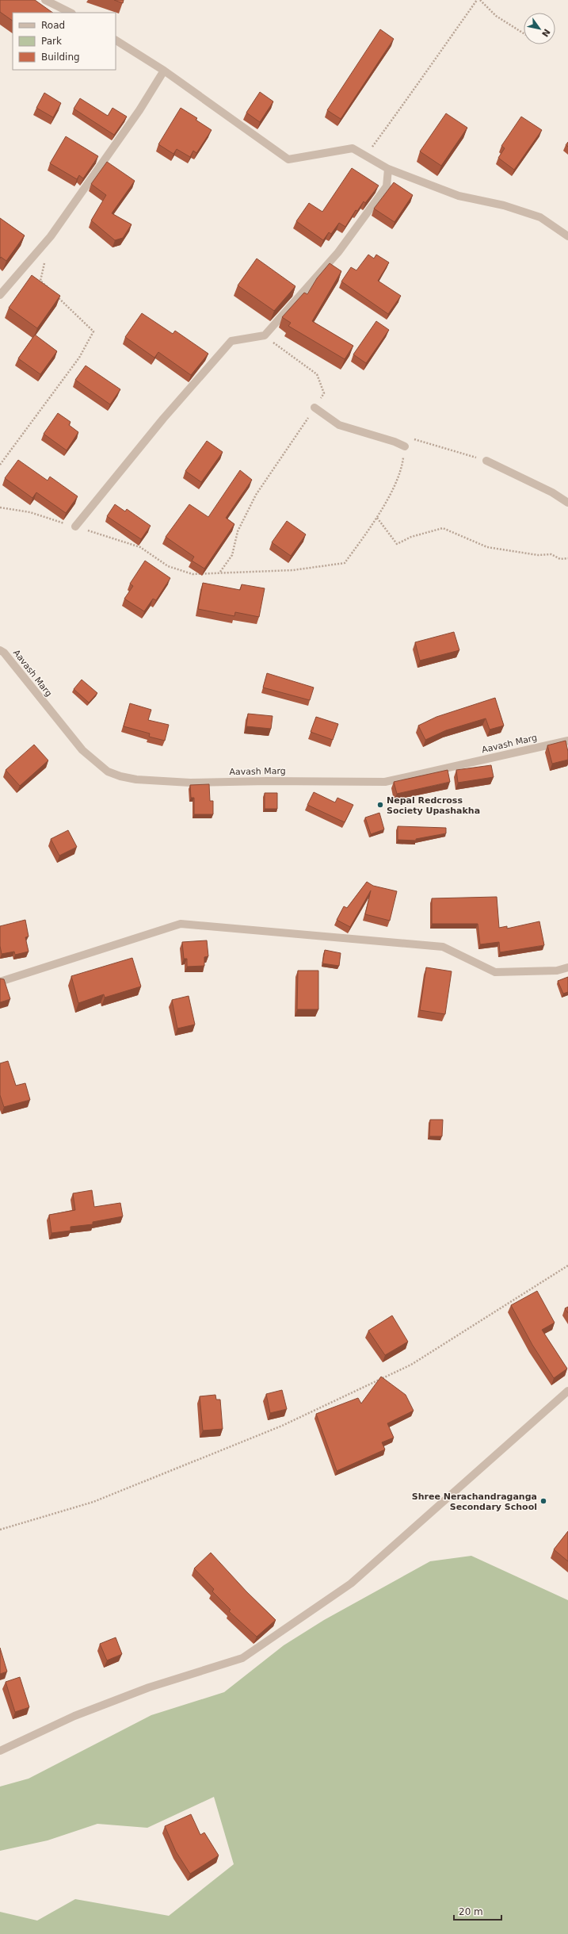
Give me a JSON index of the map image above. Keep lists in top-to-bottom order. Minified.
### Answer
{"streets":{"street":["Aavash Marg"]},"places":["Nepal Redcross Society Upashakha","Shree Nerachandraganga Secondary School"],"legend":["Road","Park","Building"],"scale_bar":"20 m","north":"bottom right"}
